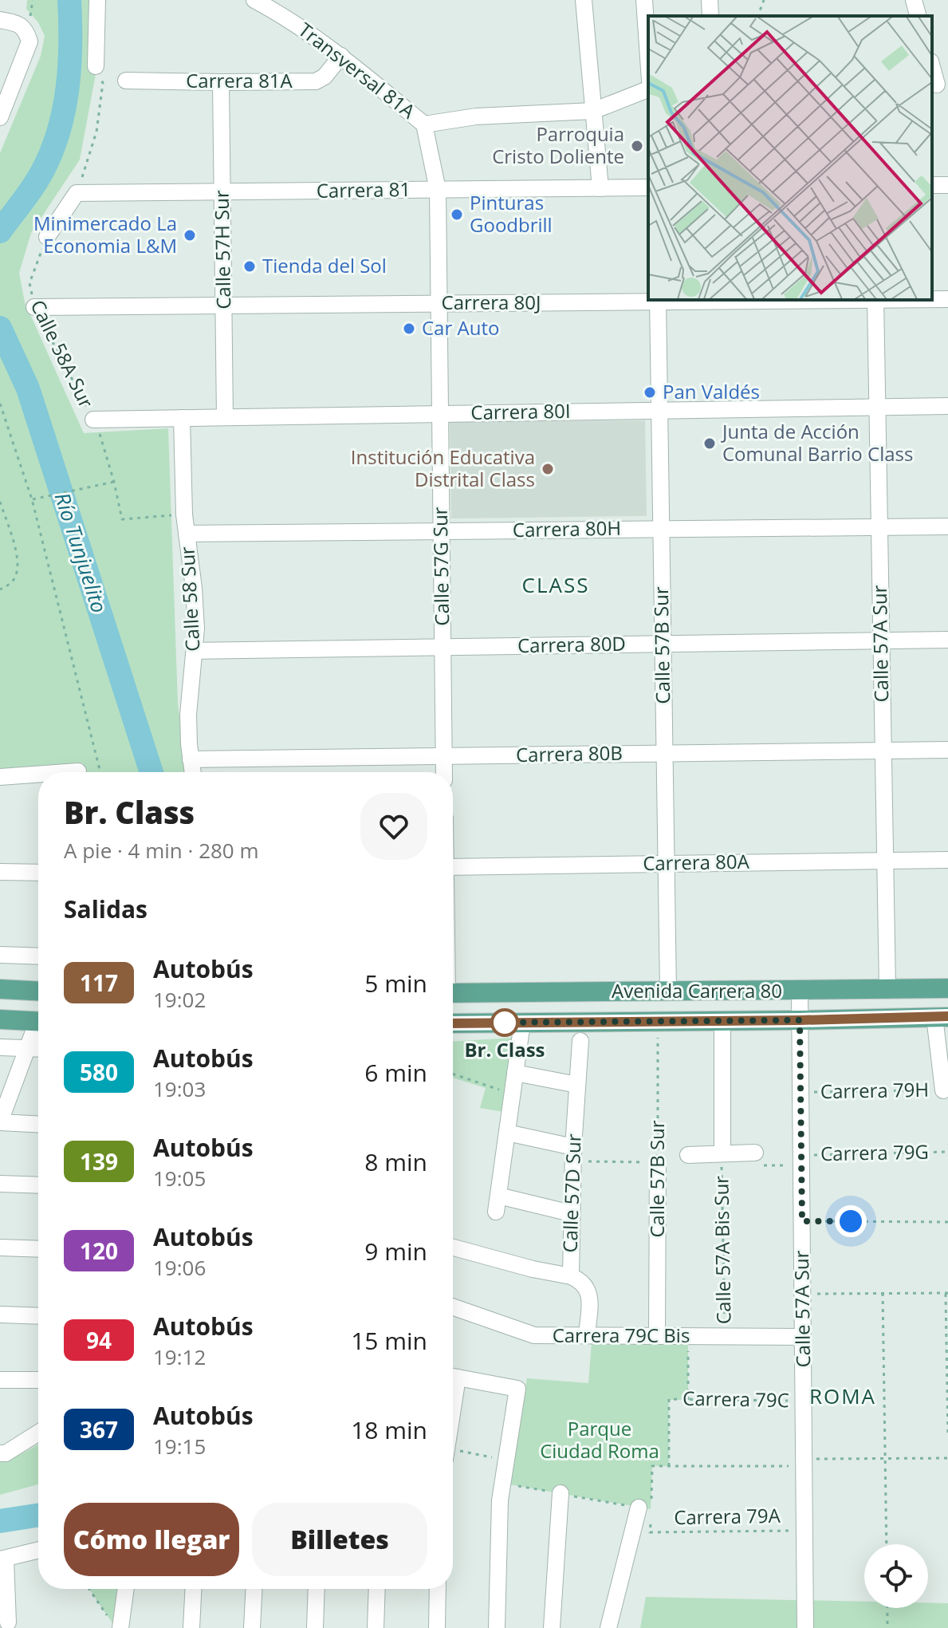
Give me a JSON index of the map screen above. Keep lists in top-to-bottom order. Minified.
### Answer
{"streets":{"main road":["Avenida Carrera 80"],"street":["Transversal 81A","Carrera 81A","Carrera 81","Calle 57H Sur","Carrera 80J","Carrera 80I","Carrera 80H","Calle 57G Sur","Calle 58 Sur","Calle 57A Sur","Carrera 80D","Calle 57B Sur","Carrera 80B","Carrera 80A","Calle 57D Sur","Calle 57A Bis Sur","Carrera 79C Bis"],"path":["Calle 58A Sur","Carrera 79H","Carrera 79G","Carrera 79C","Carrera 79A"]},"crossings":[["Transversal 81A","Carrera 81A"],["Transversal 81A","Calle 57G Sur"],["Carrera 81A","Calle 57H Sur"],["Carrera 81","Calle 57H Sur"],["Carrera 81","Calle 57G Sur"],["Calle 57H Sur","Carrera 80J"],["Calle 57H Sur","Carrera 80I"],["Carrera 80J","Calle 58A Sur"],["Carrera 80J","Calle 57G Sur"],["Carrera 80J","Calle 57B Sur"],["Calle 58A Sur","Carrera 80I"],["Calle 58A Sur","Calle 58 Sur"],["Carrera 80I","Calle 57G Sur"],["Carrera 80I","Calle 58 Sur"],["Carrera 80I","Calle 57A Sur"],["Carrera 80I","Calle 57B Sur"],["Carrera 80H","Calle 57G Sur"],["Carrera 80H","Calle 58 Sur"],["Carrera 80H","Calle 57A Sur"],["Carrera 80H","Calle 57B Sur"],["Calle 57G Sur","Carrera 80D"],["Calle 57G Sur","Carrera 80B"],["Calle 58 Sur","Carrera 80D"],["Calle 58 Sur","Carrera 80B"],["Calle 57A Sur","Carrera 80D"],["Calle 57A Sur","Carrera 80B"],["Calle 57A Sur","Carrera 80A"],["Calle 57A Sur","Avenida Carrera 80"],["Calle 57A Sur","Carrera 79H"],["Calle 57A Sur","Carrera 79G"],["Calle 57A Sur","Carrera 79C Bis"],["Calle 57A Sur","Carrera 79C"],["Calle 57A Sur","Carrera 79A"],["Carrera 80D","Calle 57B Sur"],["Calle 57B Sur","Carrera 80B"],["Calle 57B Sur","Carrera 80A"],["Calle 57B Sur","Avenida Carrera 80"],["Calle 57B Sur","Carrera 79C Bis"],["Avenida Carrera 80","Calle 57A Bis Sur"],["Calle 57D Sur","Carrera 79C Bis"],["Calle 57A Bis Sur","Carrera 79C Bis"]],"districts":["CLASS","ROMA"],"water":["Río Tunjuelito"],"parks":["Parque Ciudad Roma"],"places":["Parroquia Cristo Doliente","Pinturas Goodbrill","Minimercado La Economia L&M","Tienda del Sol","Car Auto","Pan Valdés","Junta de Acción Comunal Barrio Class","Institución Educativa Distrital Class","Br. Class"],"lines":["bus line 117"],"page":{"heading":[["Br. Class","A pie · 4 min · 280 m"],"Salidas"],"list":[{"mark":"117","name":"Autobús","note":"19:02","value":"5 min"},{"mark":"580","name":"Autobús","note":"19:03","value":"6 min"},{"mark":"139","name":"Autobús","note":"19:05","value":"8 min"},{"mark":"120","name":"Autobús","note":"19:06","value":"9 min"},{"mark":"94","name":"Autobús","note":"19:12","value":"15 min"},{"mark":"367","name":"Autobús","note":"19:15","value":"18 min"}],"buttons":["Cómo llegar","Billetes"]}}
